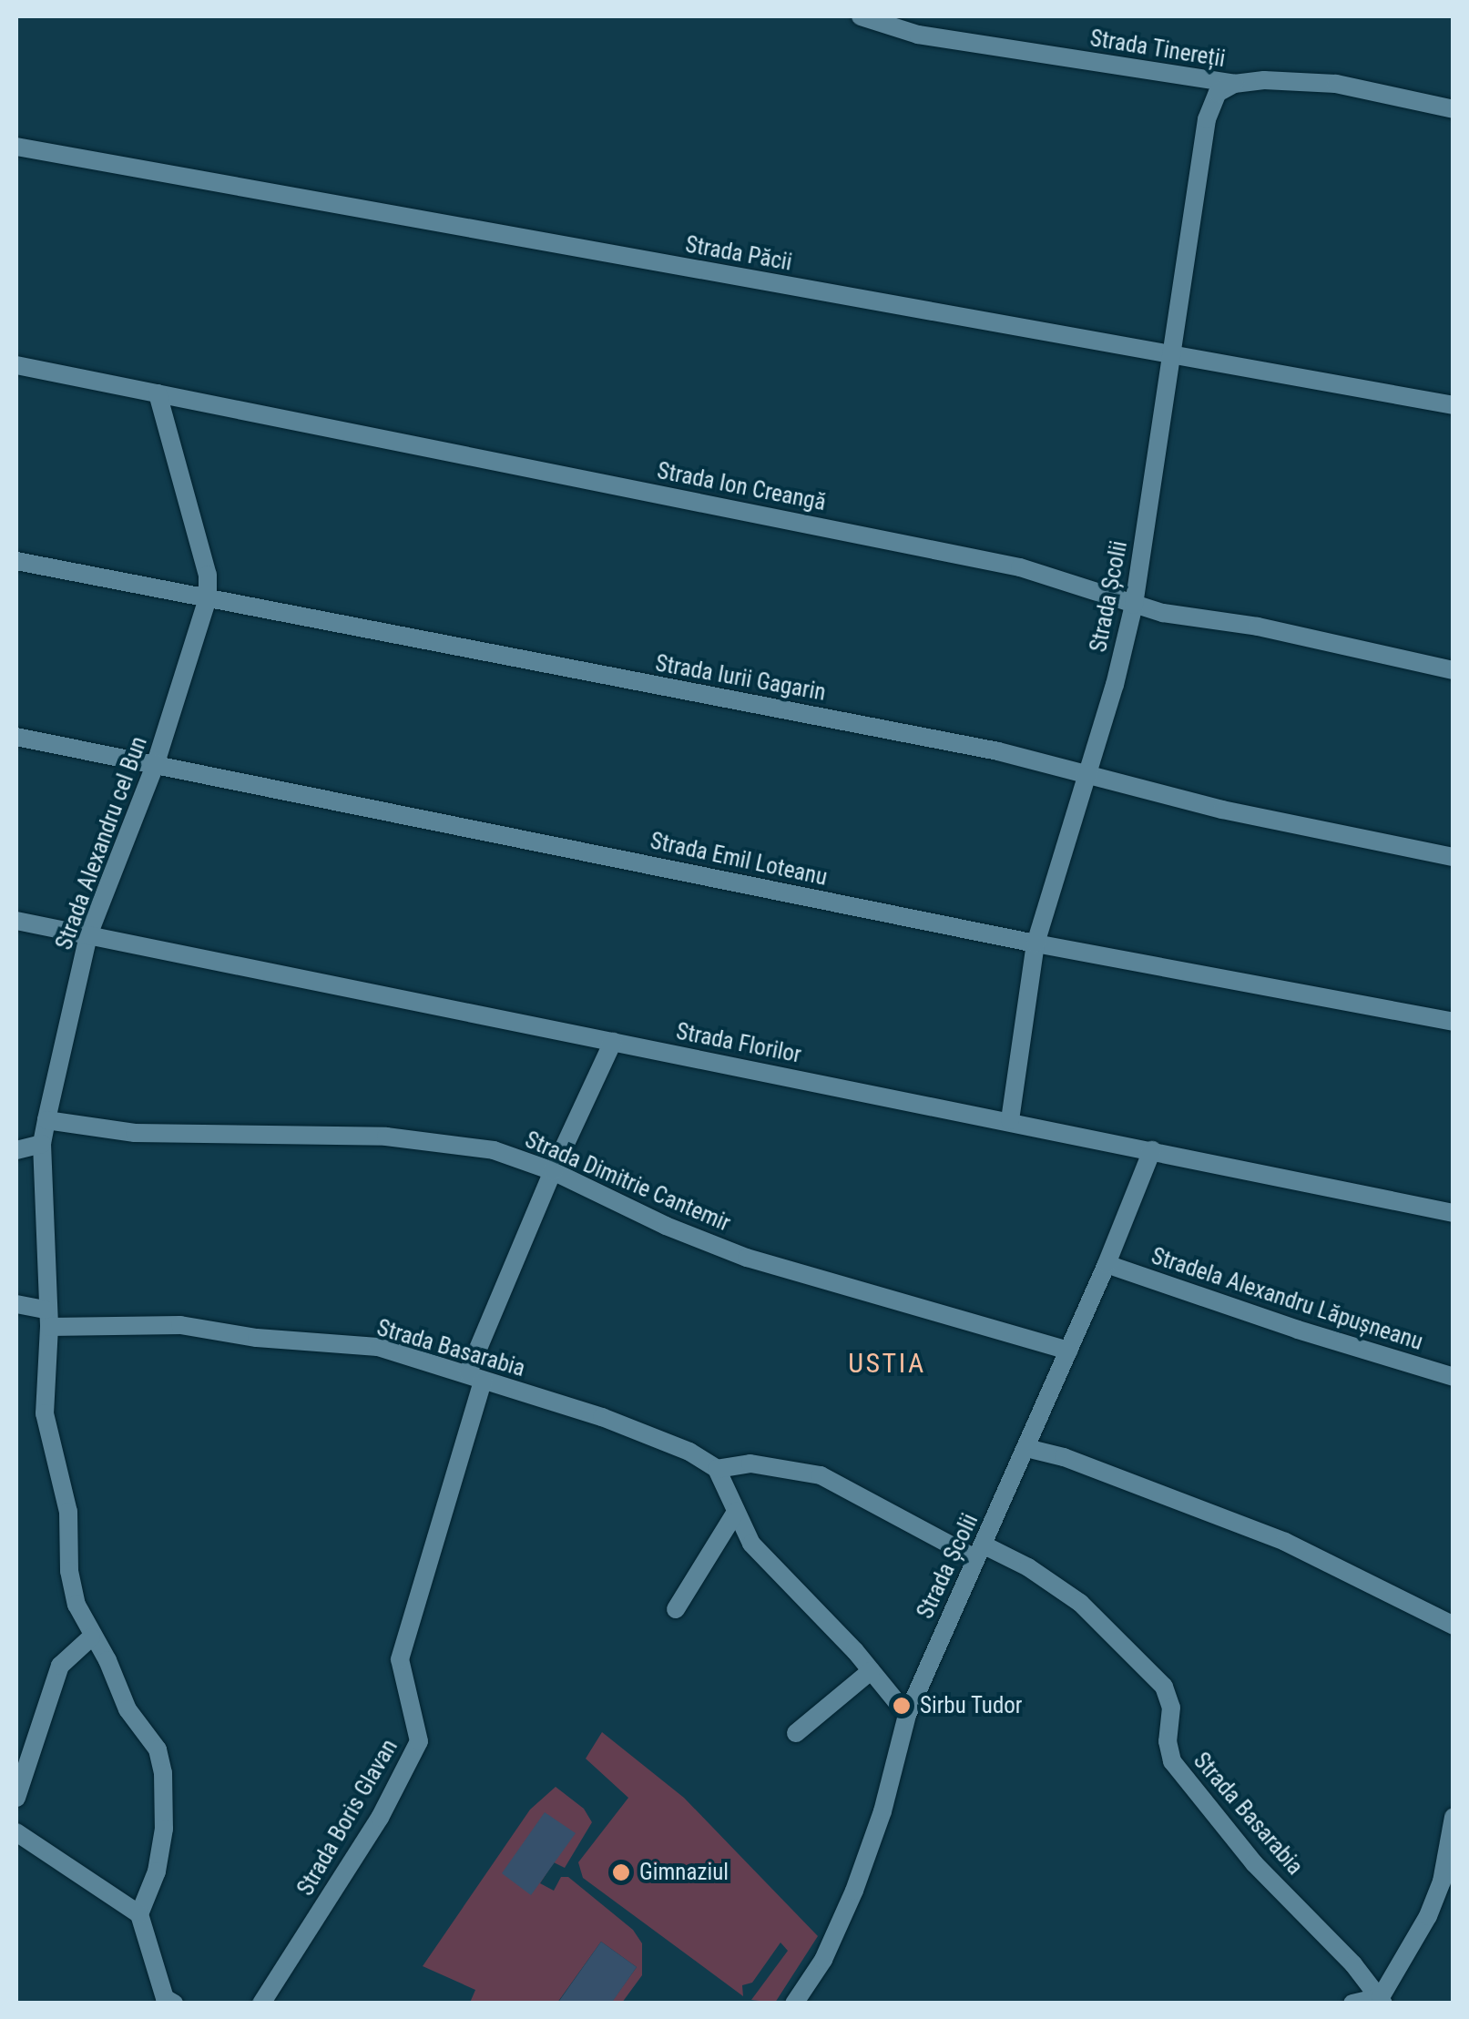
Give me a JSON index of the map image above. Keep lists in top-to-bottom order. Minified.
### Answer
{"streets":{"street":["Strada Tinereții","Strada Păcii","Strada Ion Creangă","Strada Școlii","Strada Iurii Gagarin","Strada Alexandru cel Bun","Strada Emil Loteanu","Strada Florilor","Strada Dimitrie Cantemir","Stradela Alexandru Lăpușneanu","Strada Basarabia","Strada Boris Glavan"]},"crossings":[["Strada Tinereții","Strada Școlii"],["Strada Păcii","Strada Școlii"],["Strada Ion Creangă","Strada Școlii"],["Strada Ion Creangă","Strada Alexandru cel Bun"],["Strada Școlii","Strada Iurii Gagarin"],["Strada Școlii","Strada Emil Loteanu"],["Strada Școlii","Strada Florilor"],["Strada Școlii","Strada Dimitrie Cantemir"],["Strada Școlii","Stradela Alexandru Lăpușneanu"],["Strada Școlii","Strada Basarabia"],["Strada Iurii Gagarin","Strada Alexandru cel Bun"],["Strada Alexandru cel Bun","Strada Emil Loteanu"],["Strada Alexandru cel Bun","Strada Florilor"],["Strada Alexandru cel Bun","Strada Dimitrie Cantemir"],["Strada Alexandru cel Bun","Strada Basarabia"],["Strada Florilor","Strada Boris Glavan"],["Strada Dimitrie Cantemir","Strada Boris Glavan"],["Strada Basarabia","Strada Boris Glavan"]],"districts":["USTIA"],"places":["Sirbu Tudor","Gimnaziul"]}
